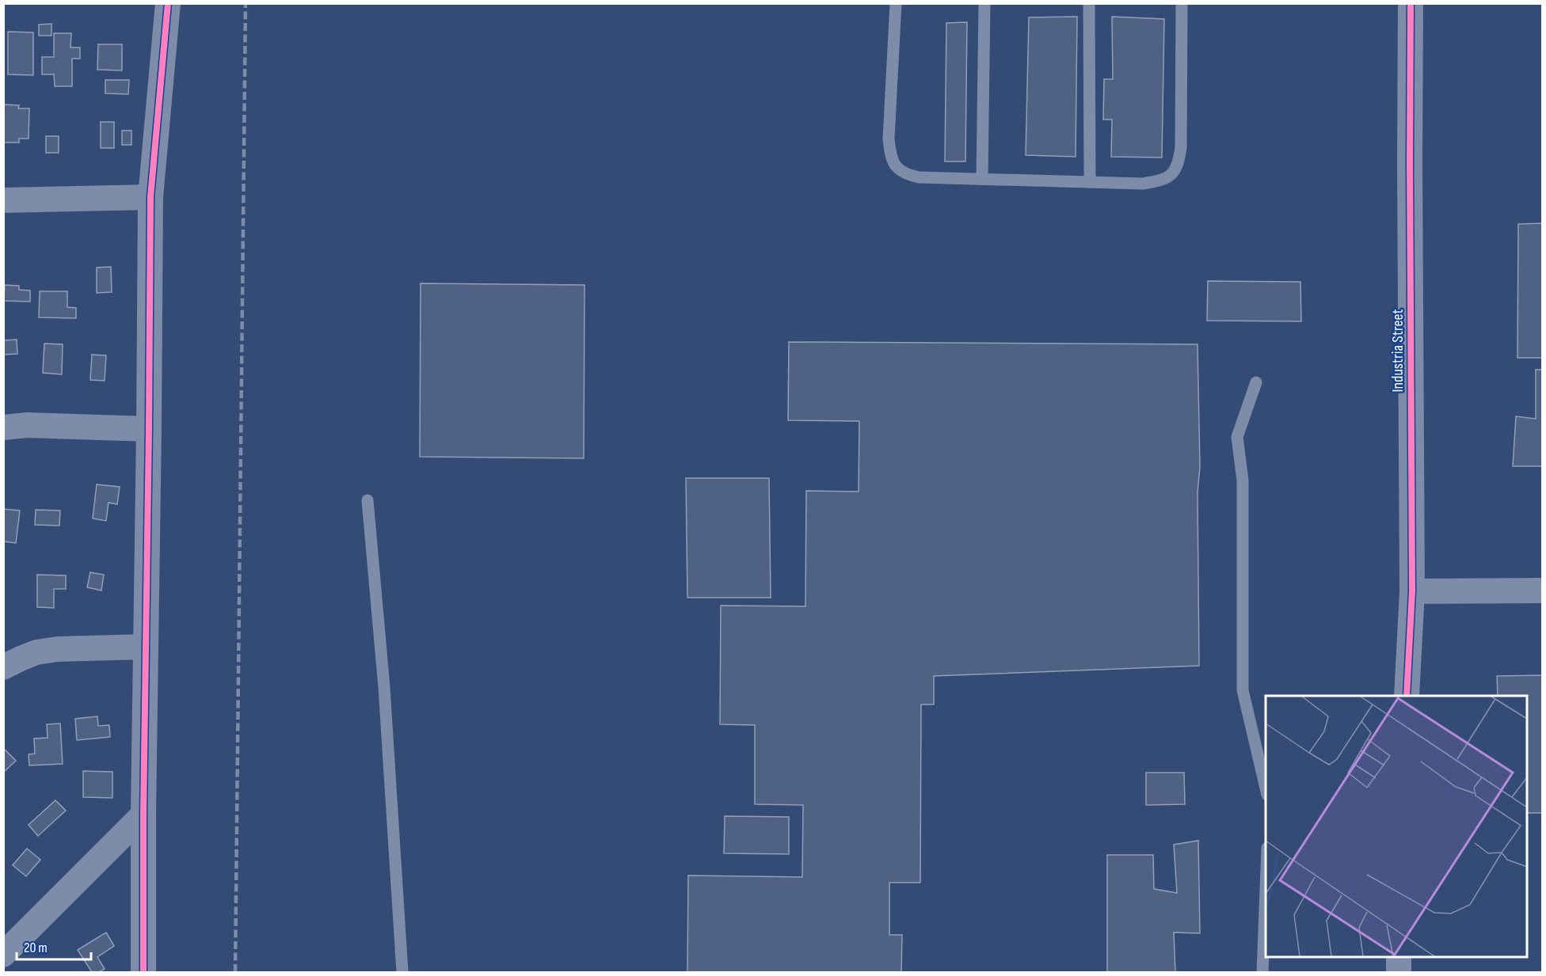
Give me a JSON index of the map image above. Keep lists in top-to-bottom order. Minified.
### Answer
{"streets":{"street":["Industria Street"]},"scale_bar":"20 m"}
